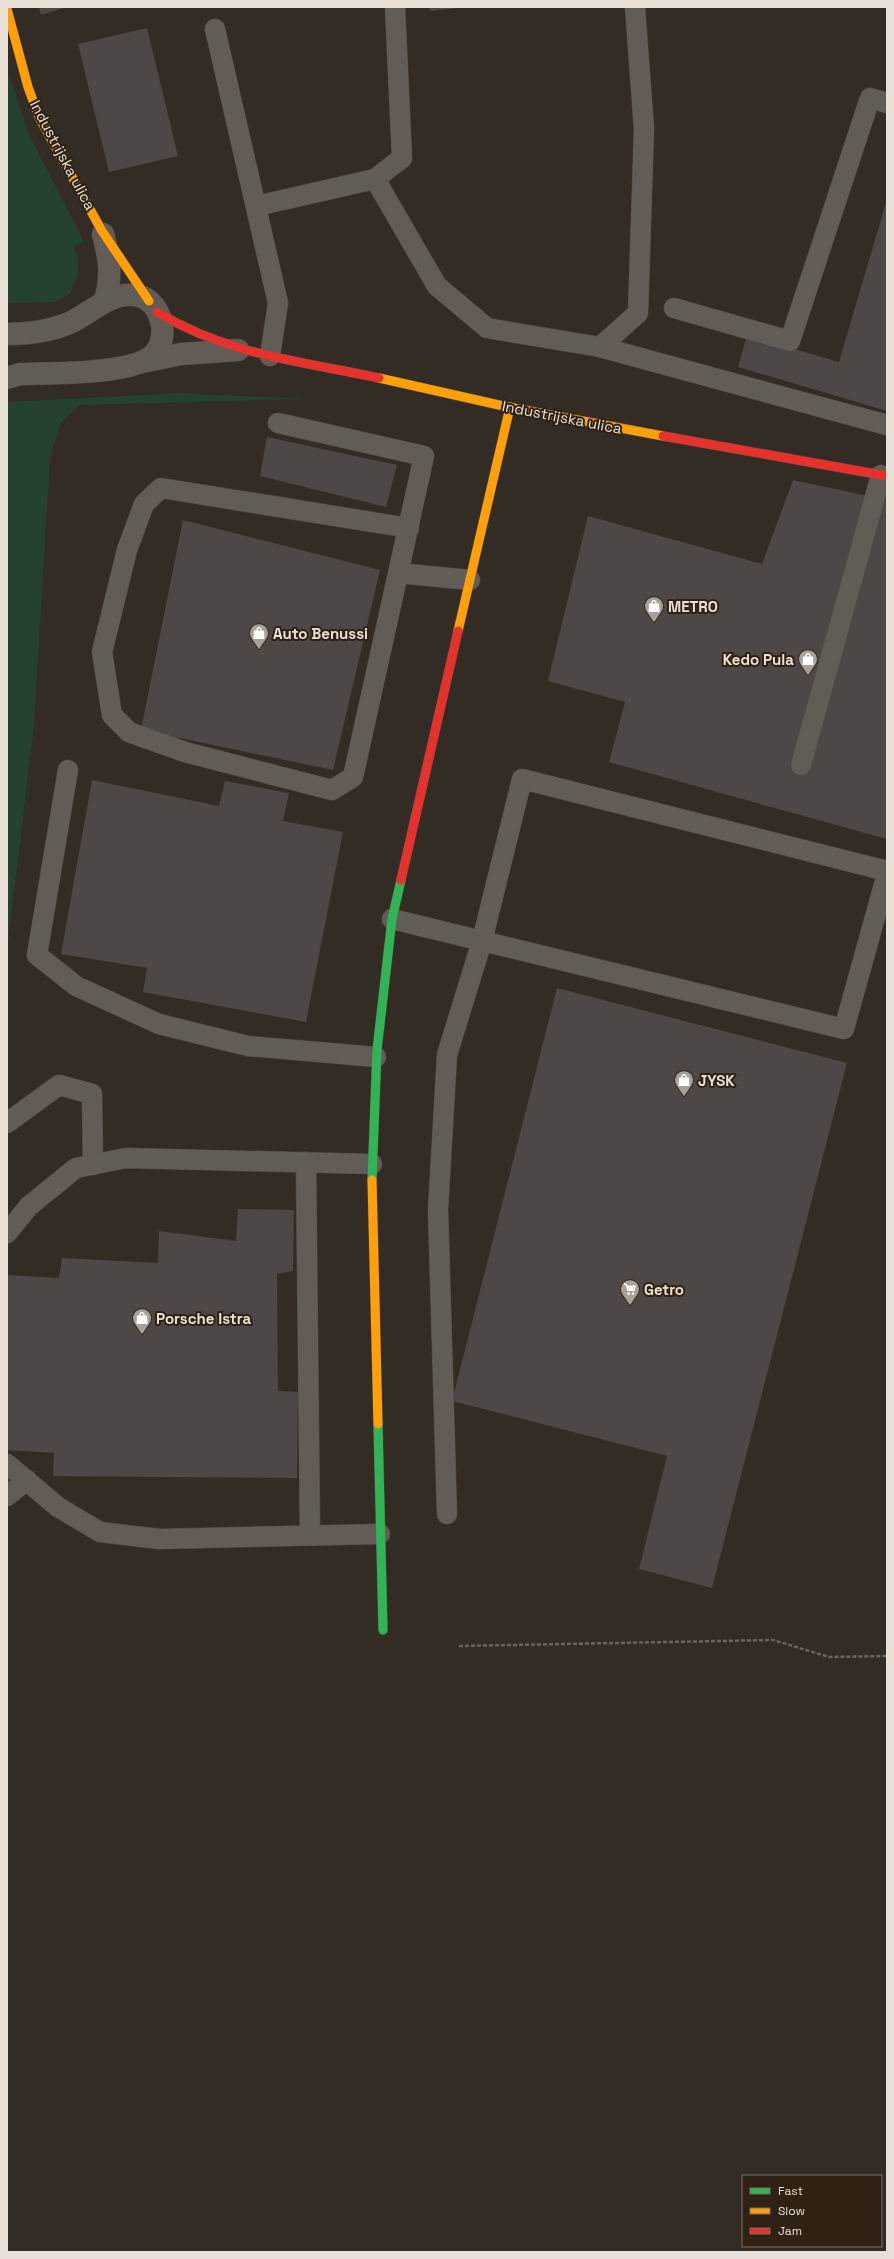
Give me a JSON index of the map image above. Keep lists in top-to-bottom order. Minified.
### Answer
{"streets":{"street":["Industrijska ulica"]},"places":{"shop":["METRO","Auto Benussi","Kedo Pula","JYSK","Porsche Istra"],"supermarket":["Getro"]},"legend":["Fast","Slow","Jam"]}
